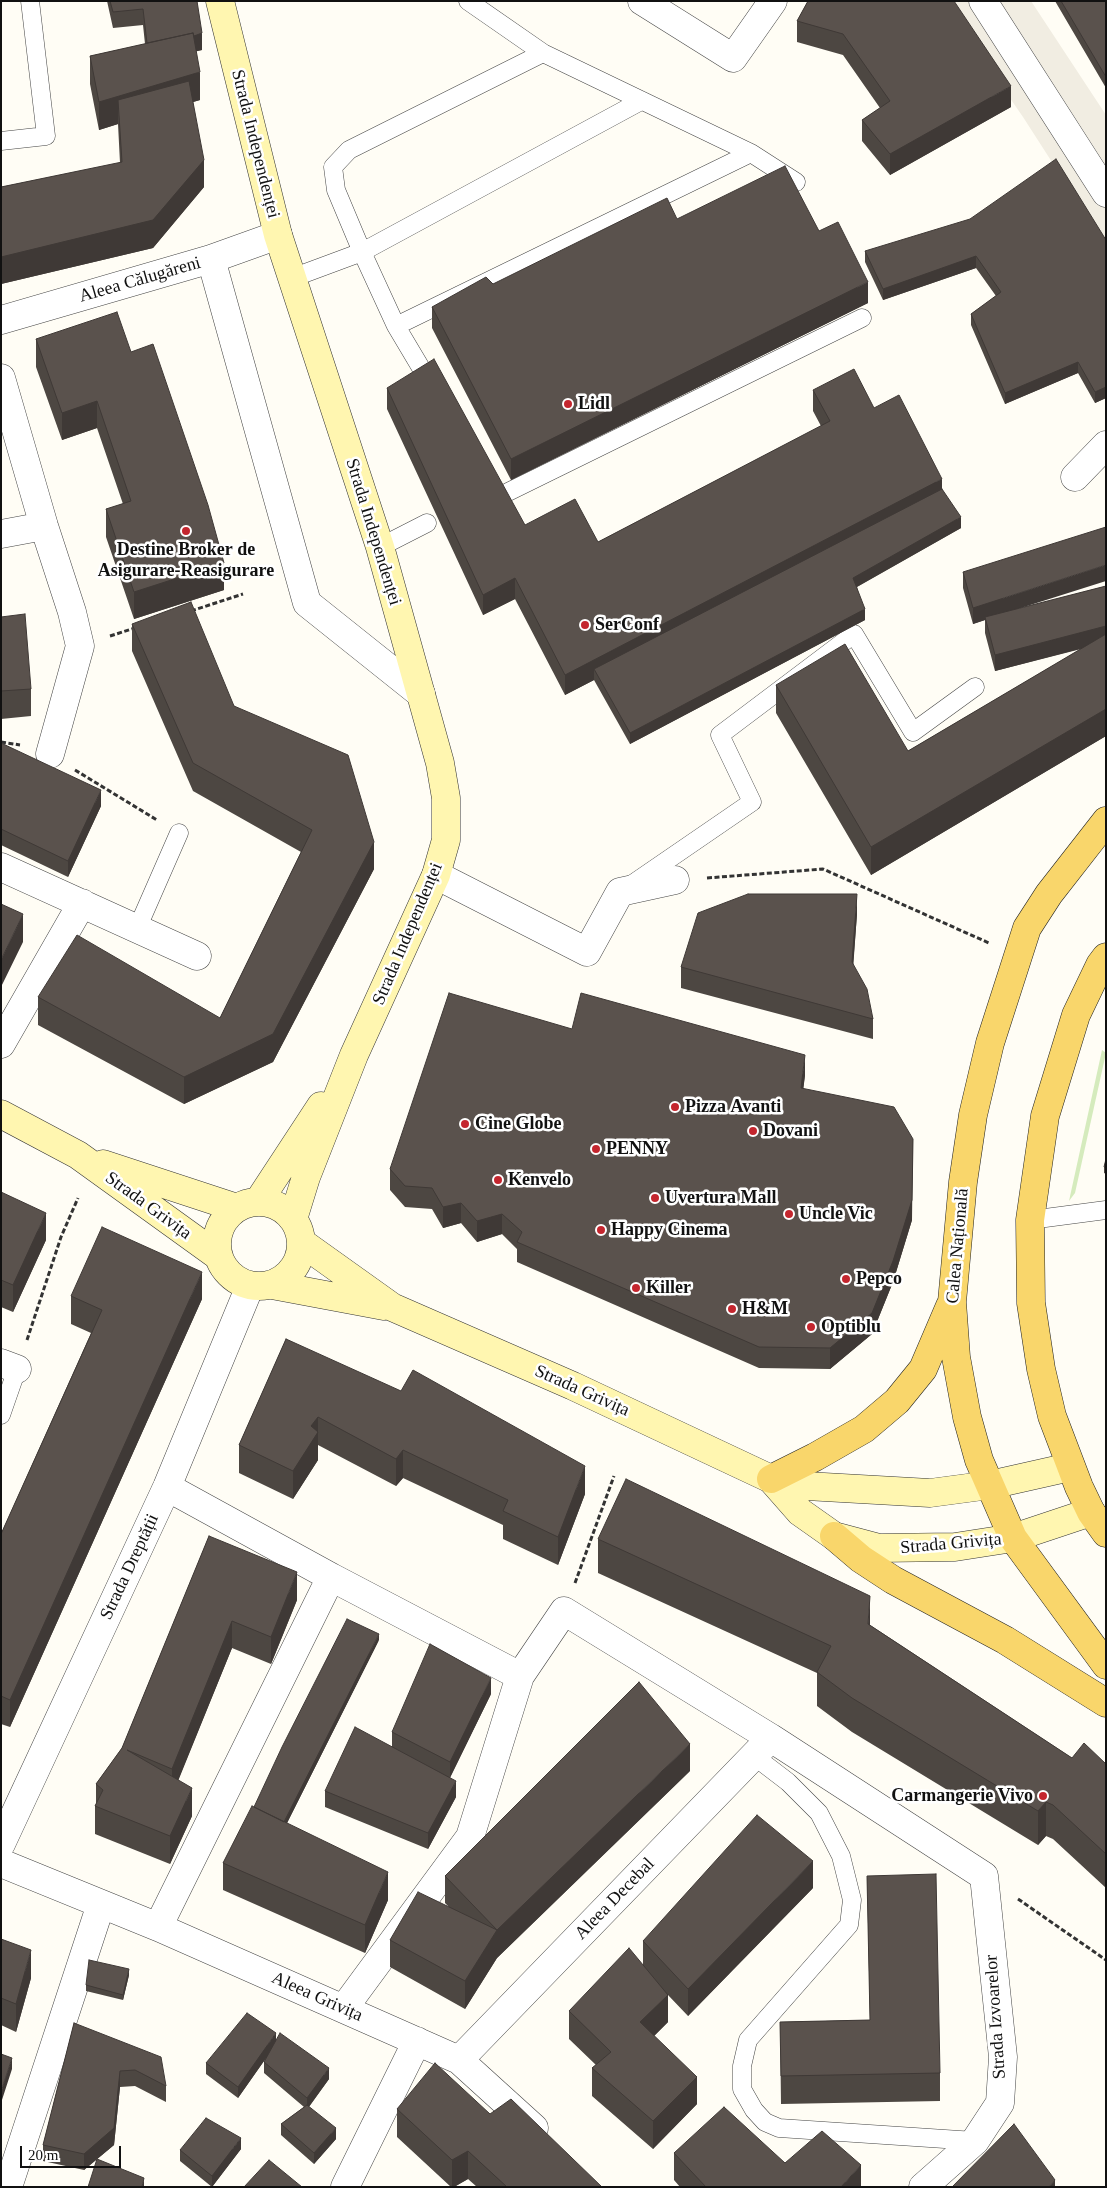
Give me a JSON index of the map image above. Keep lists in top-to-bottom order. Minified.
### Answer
{"streets":{"main road":["Strada Independenței","Strada Grivița","Calea Națională"],"street":["Aleea Călugăreni","Strada Dreptății","Aleea Decebal","Aleea Grivița","Strada Izvoarelor"]},"crossings":[["Strada Independenței","Aleea Călugăreni"],["Strada Independenței","Strada Grivița"],["Strada Independenței","Strada Dreptății"],["Strada Grivița","Calea Națională"],["Strada Grivița","Strada Dreptății"],["Aleea Decebal","Aleea Grivița"]],"places":["Lidl","Destine Broker de Asigurare-Reasigurare","SerConf","Pizza Avanti","Cine Globe","Dovani","PENNY","Kenvelo","Uvertura Mall","Uncle Vic","Happy Cinema","Pepco","Killer","H&M","Optiblu","Carmangerie Vivo"],"scale_bar":"20 m"}
